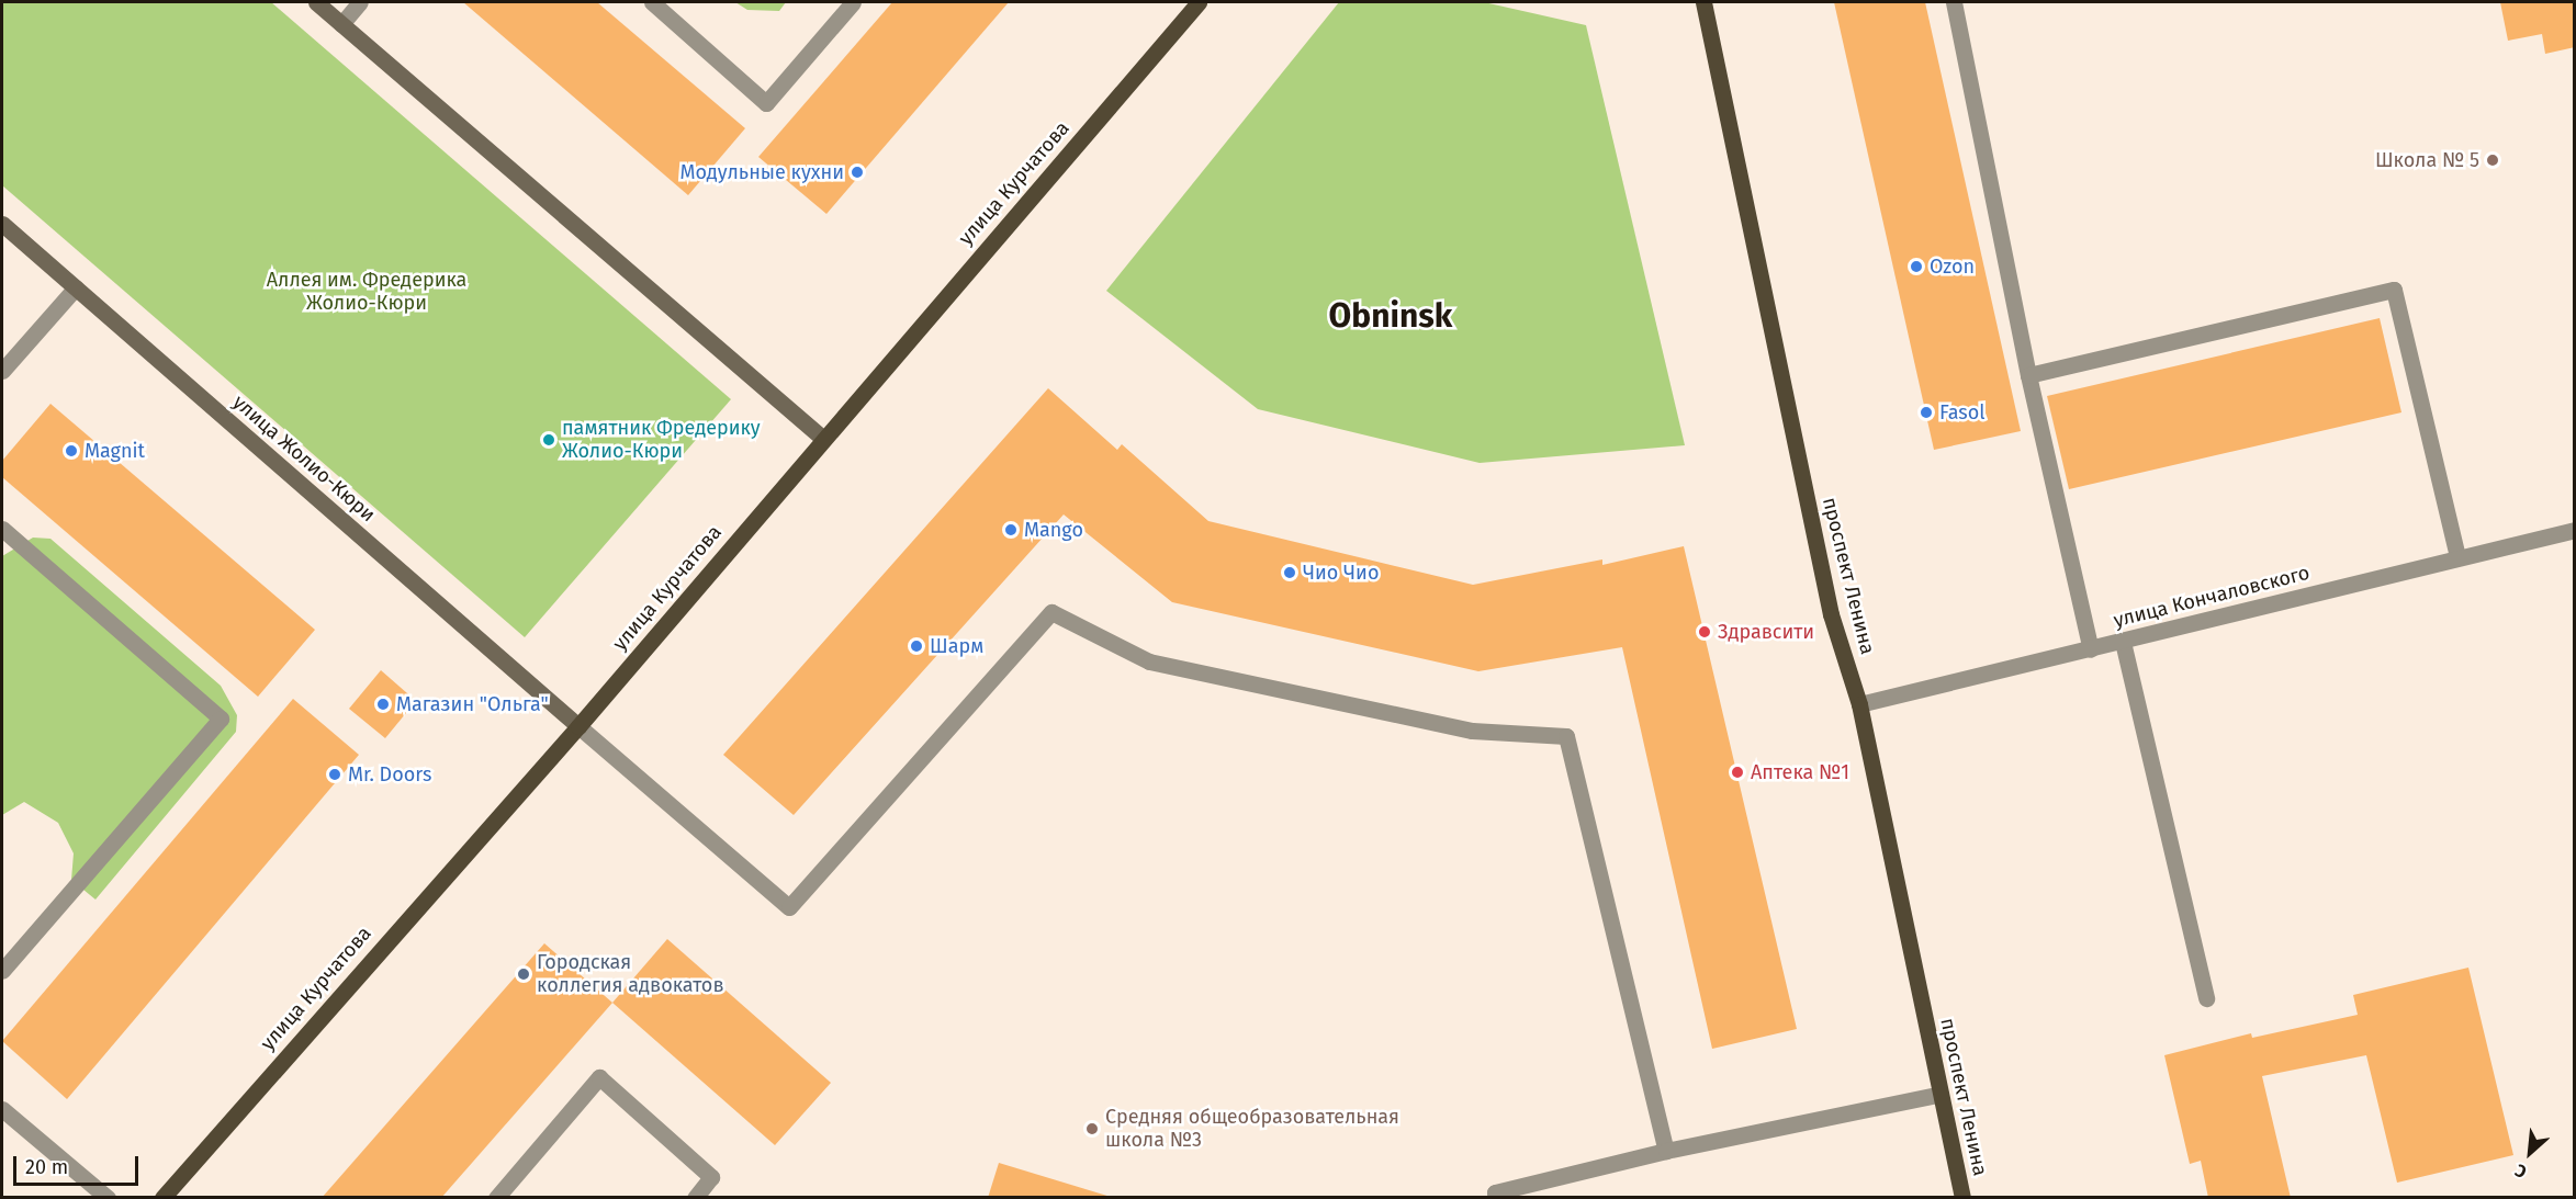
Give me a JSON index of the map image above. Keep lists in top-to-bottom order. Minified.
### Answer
{"streets":{"main road":["улица Курчатова","проспект Ленина"],"street":["улица Жолио-Кюри","улица Кончаловского"]},"crossings":[["улица Курчатова","улица Жолио-Кюри"],["проспект Ленина","улица Кончаловского"]],"districts":["Obninsk"],"parks":["Аллея им. Фредерика Жолио-Кюри"],"places":["Школа № 5","Модульные кухни","Ozon","Fasol","памятник Фредерику Жолио-Кюри","Magnit","Mango","Чио Чио","Здравсити","Шарм","Магазин \"Ольга\"","Аптека №1","Mr. Doors","Городская коллегия адвокатов","Средняя общеобразовательная школа №3"],"scale_bar":"20 m","north":"bottom left"}
